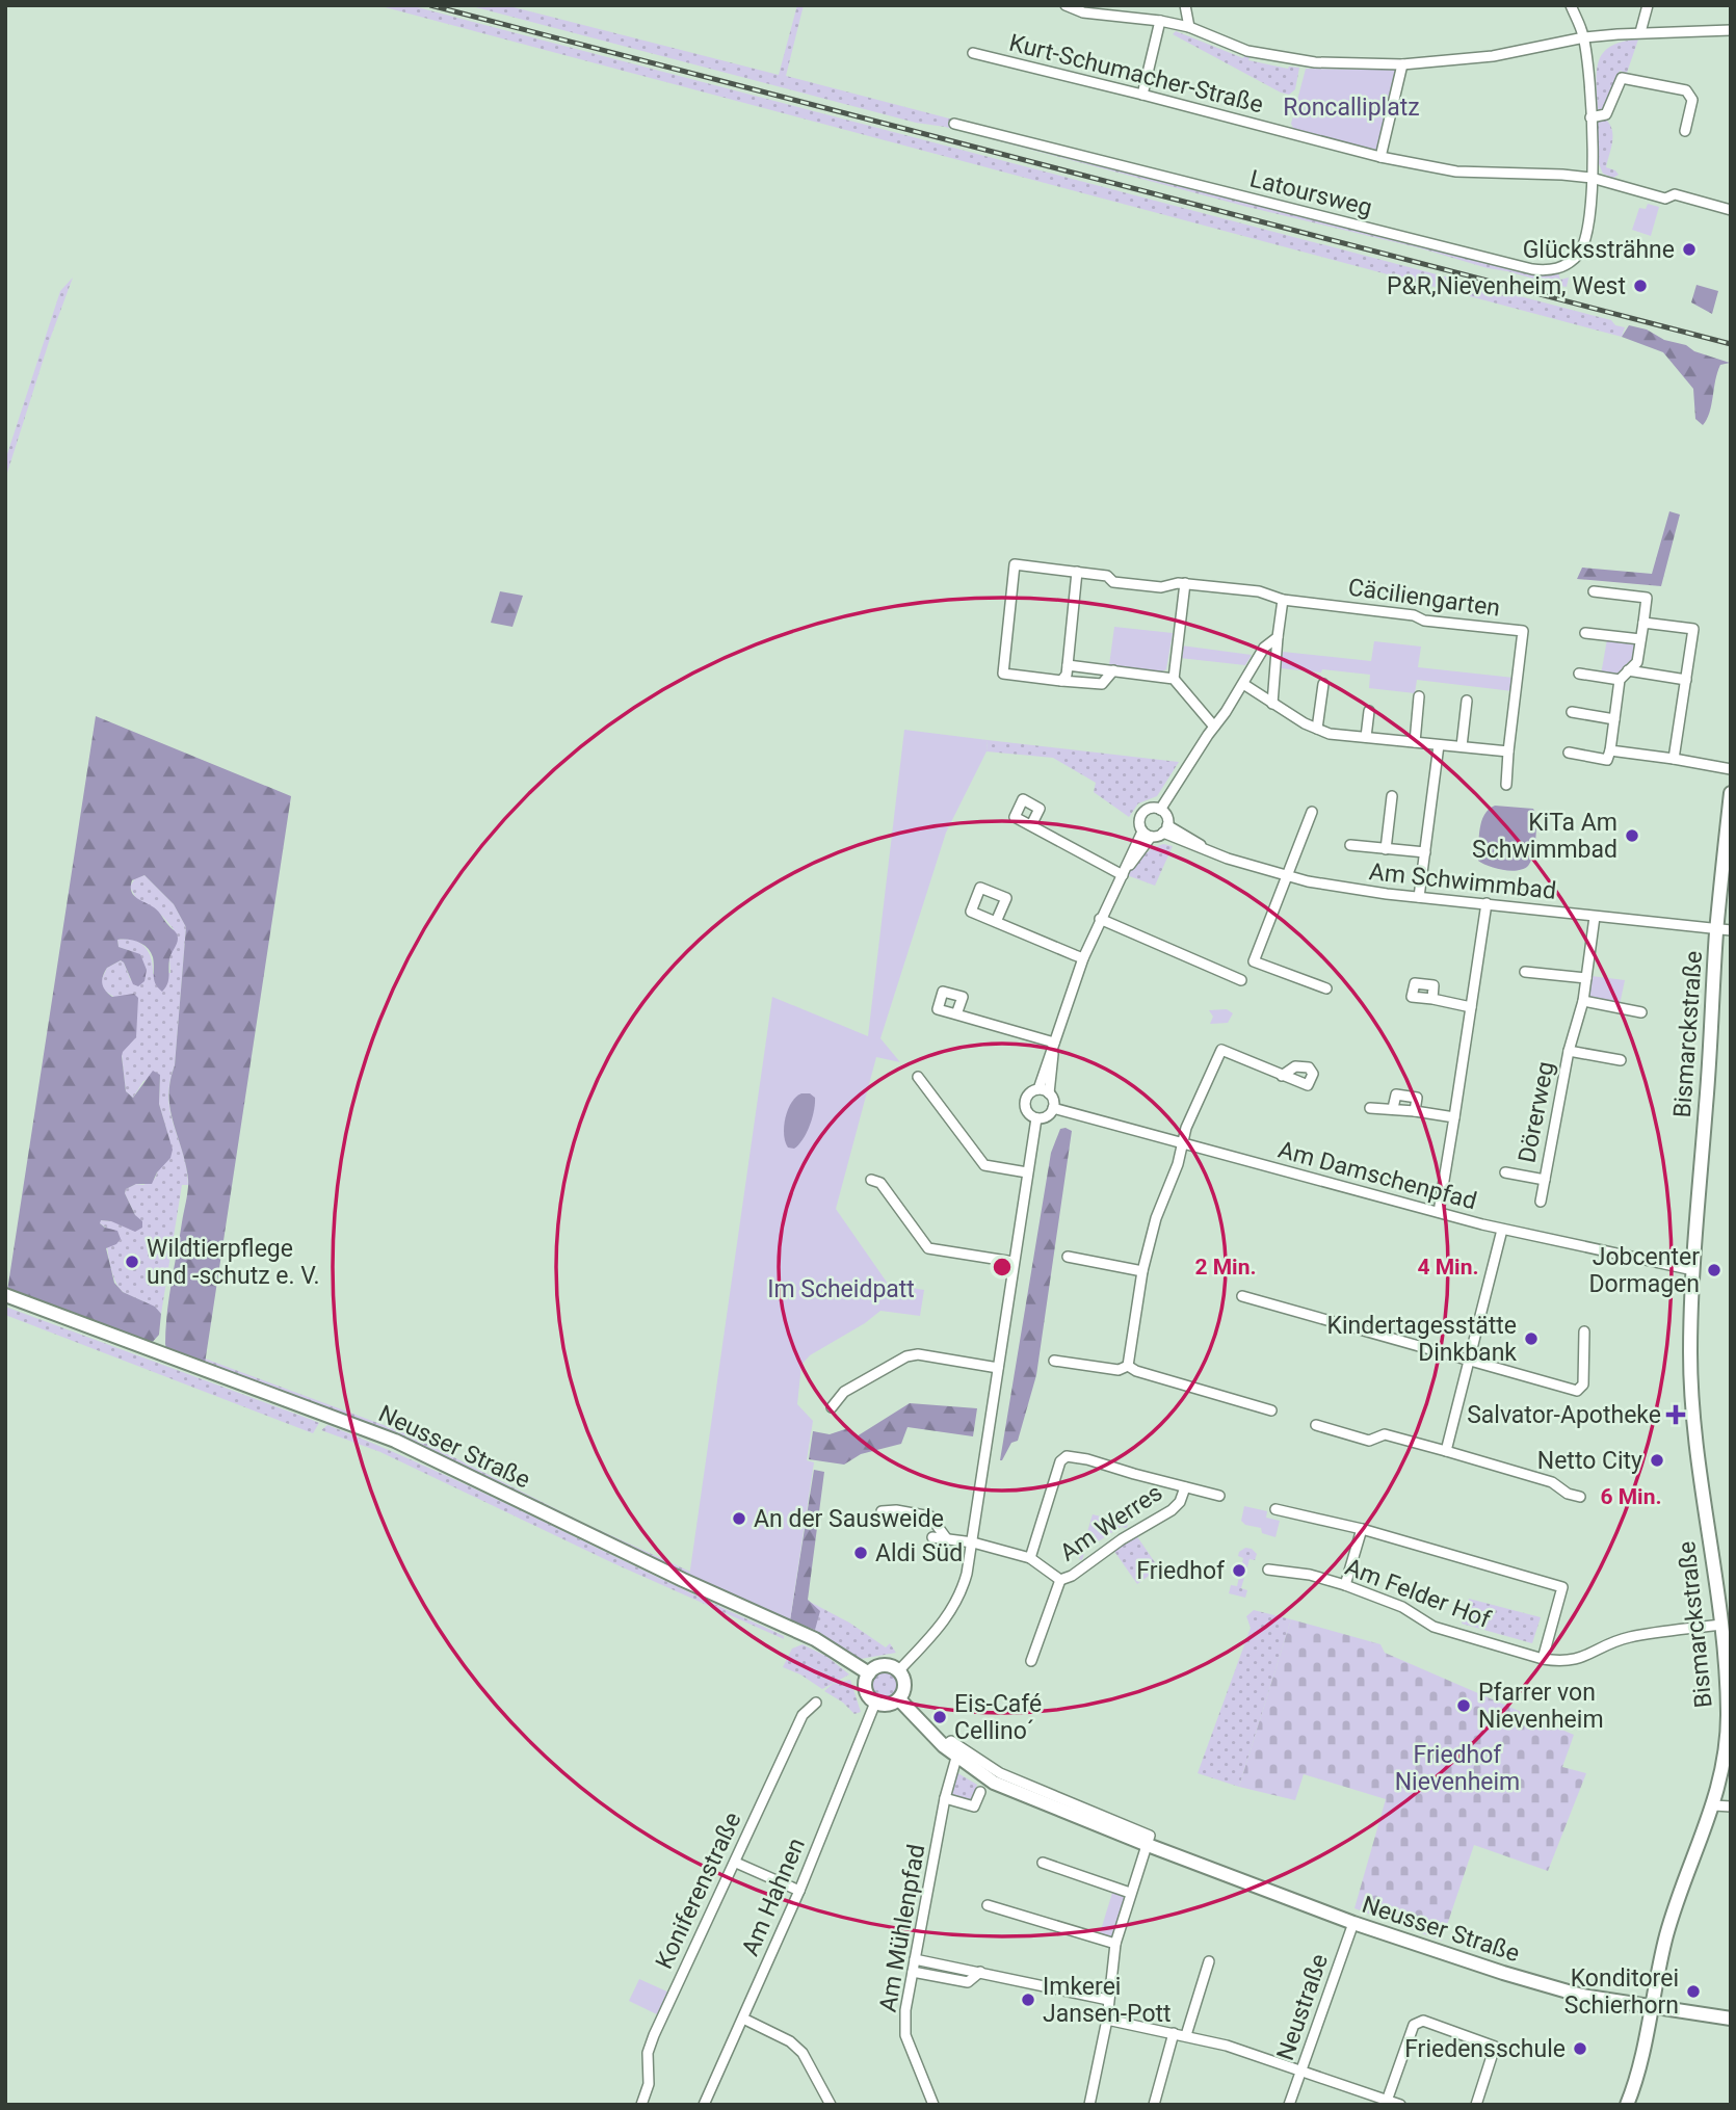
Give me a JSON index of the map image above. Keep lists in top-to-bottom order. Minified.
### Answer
{"streets":{"main road":["Bismarckstraße","Neusser Straße"],"street":["Kurt-Schumacher-Straße","Latoursweg","Cäciliengarten","Am Schwimmbad","Dörerweg","Am Damschenpfad","Am Werres","Am Felder Hof","Koniferenstraße","Am Hahnen","Am Mühlenpfad","Neustraße"]},"crossings":[["Kurt-Schumacher-Straße","Latoursweg"],["Am Schwimmbad","Bismarckstraße"],["Am Schwimmbad","Dörerweg"],["Bismarckstraße","Am Damschenpfad"],["Bismarckstraße","Neusser Straße"],["Bismarckstraße","Am Felder Hof"],["Neusser Straße","Am Hahnen"],["Neusser Straße","Am Mühlenpfad"],["Neusser Straße","Neustraße"]],"parks":["Roncalliplatz","Im Scheidpatt","Friedhof Nievenheim"],"places":{"other":["Glückssträhne","P&R,Nievenheim, West","KiTa Am Schwimmbad","Wildtierpflege und -schutz e. V.","Jobcenter Dormagen","Kindertagesstätte Dinkbank","Netto City","An der Sausweide","Aldi Süd","Friedhof","Pfarrer von Nievenheim","Eis-Café Cellino´","Konditorei Schierhorn","Imkerei Jansen-Pott","Friedensschule"],"health":["Salvator-Apotheke"]},"rings":["2 Min.","4 Min.","6 Min."]}
